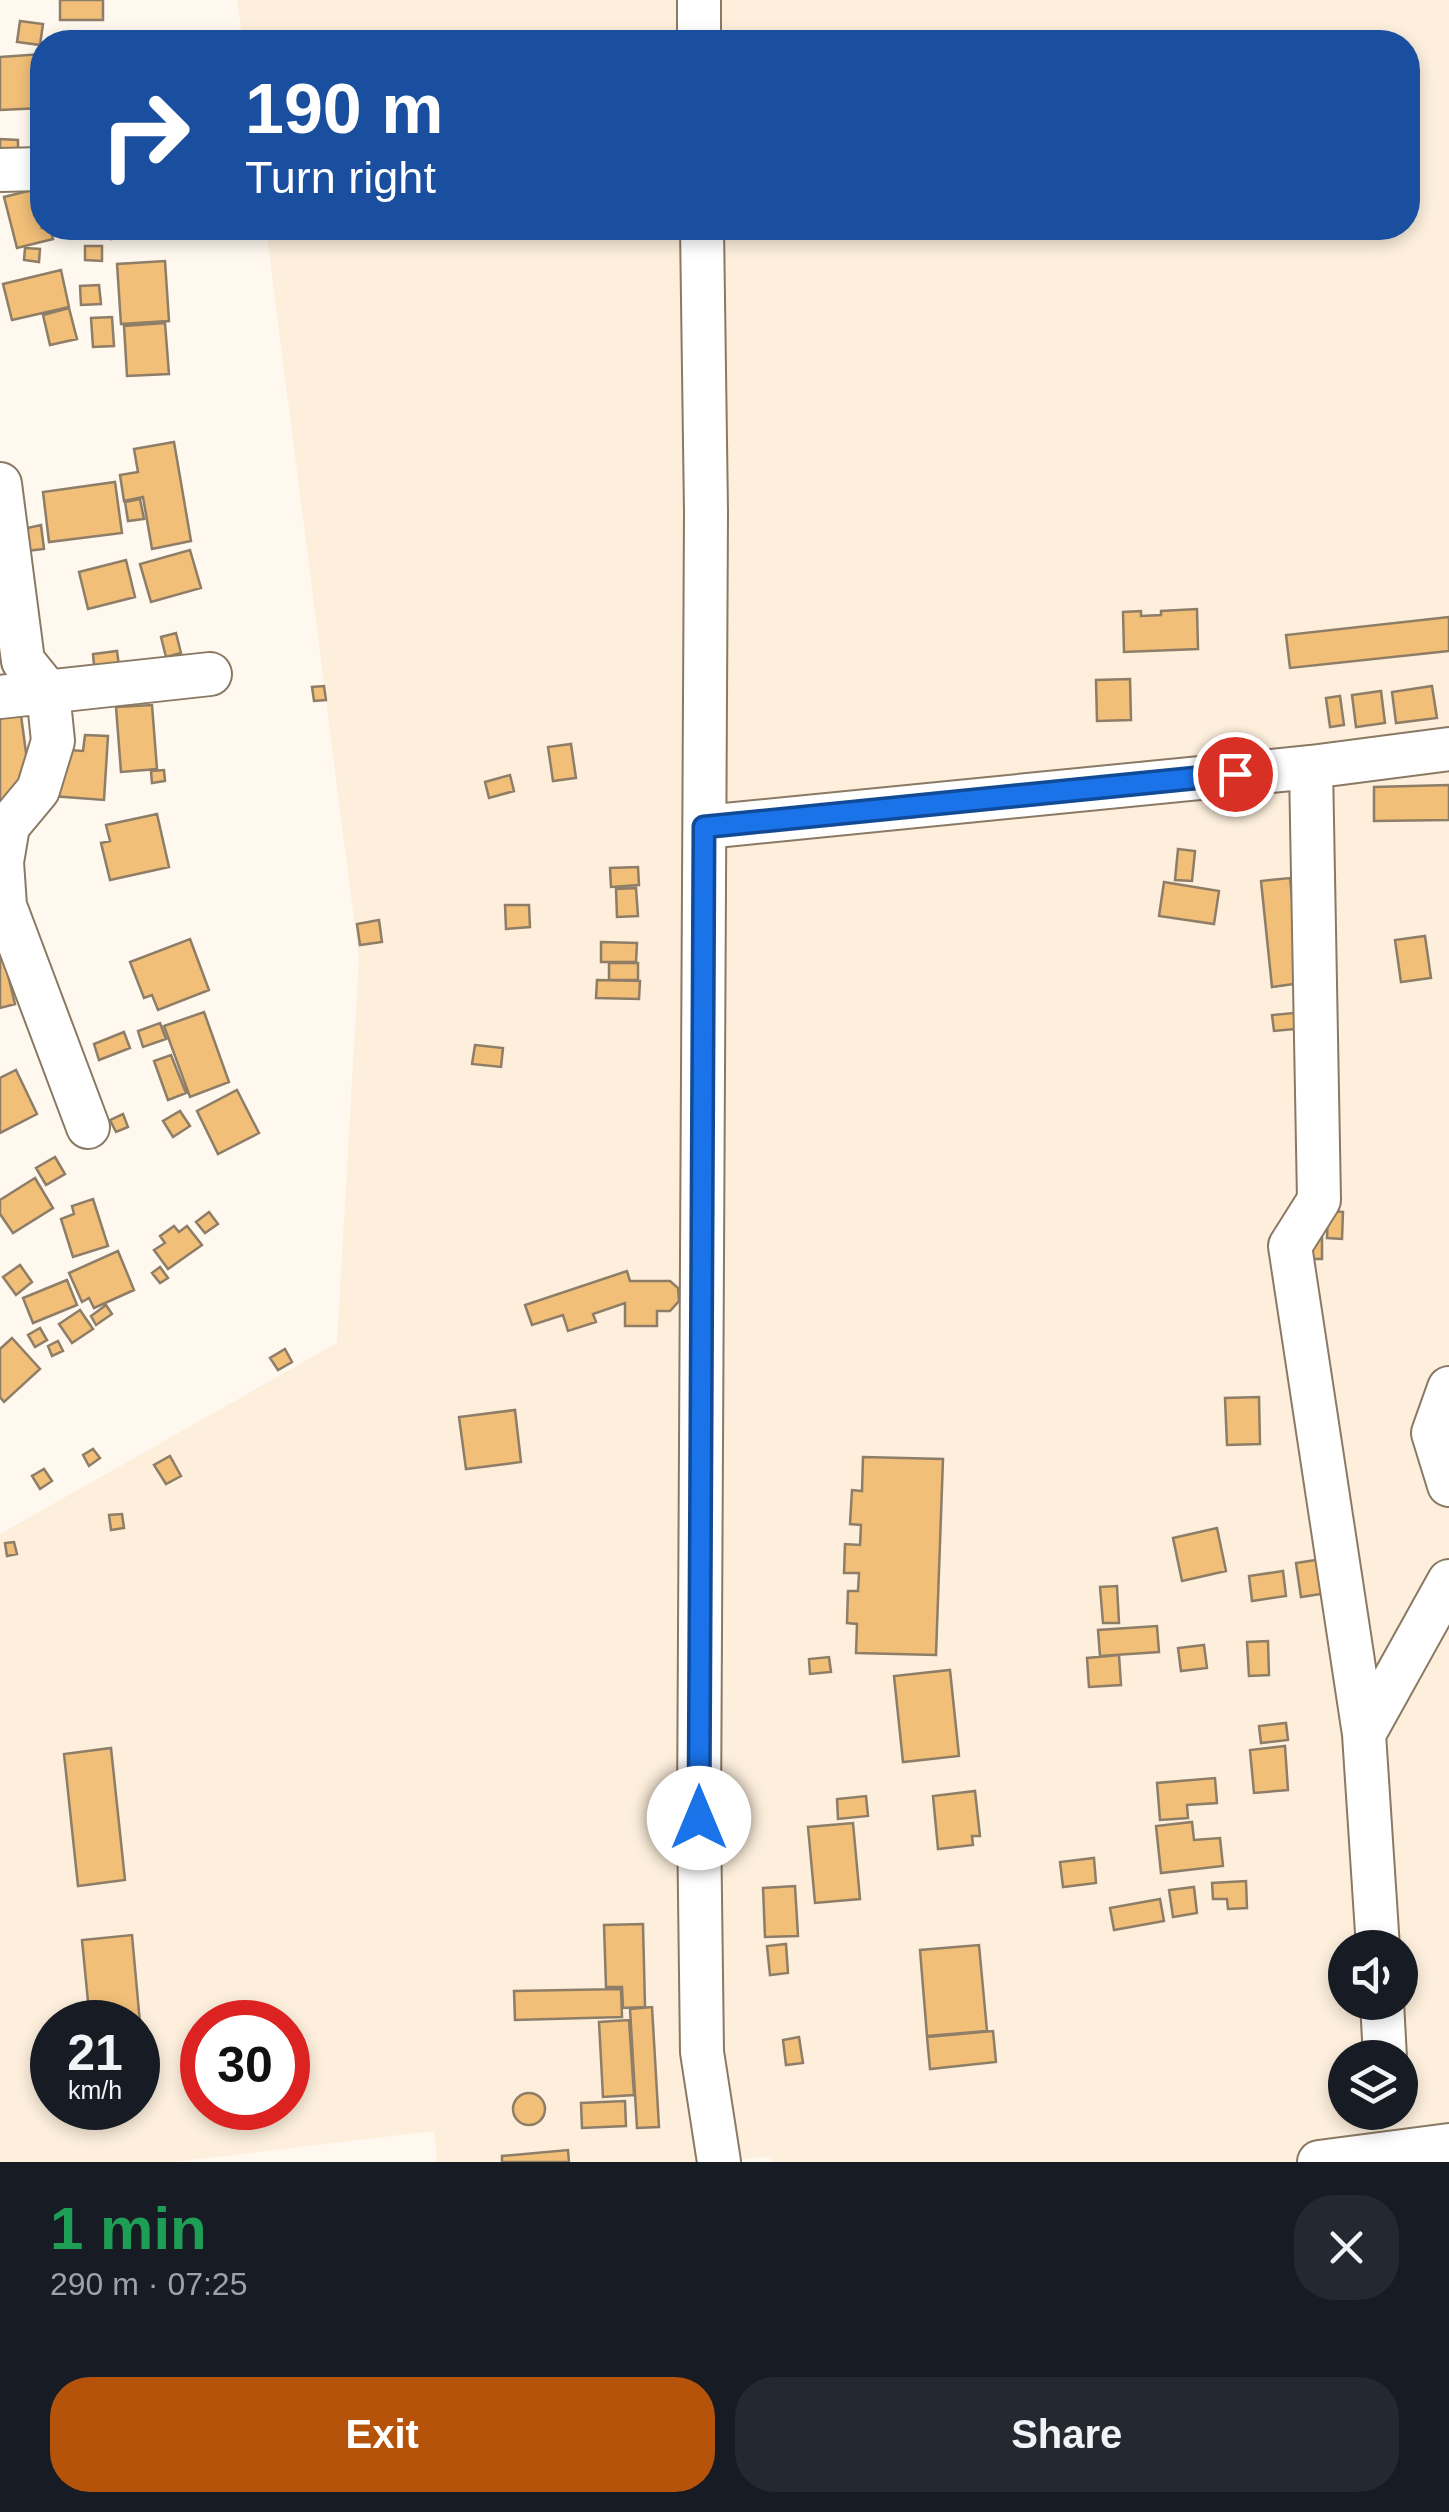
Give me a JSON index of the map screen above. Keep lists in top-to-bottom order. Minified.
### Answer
{"page":{"turn":["190 m","Turn right"],"speed":"21 km/h","limit":"30","heading":["1 min","290 m · 07:25"],"buttons":["Exit","Share"]}}
